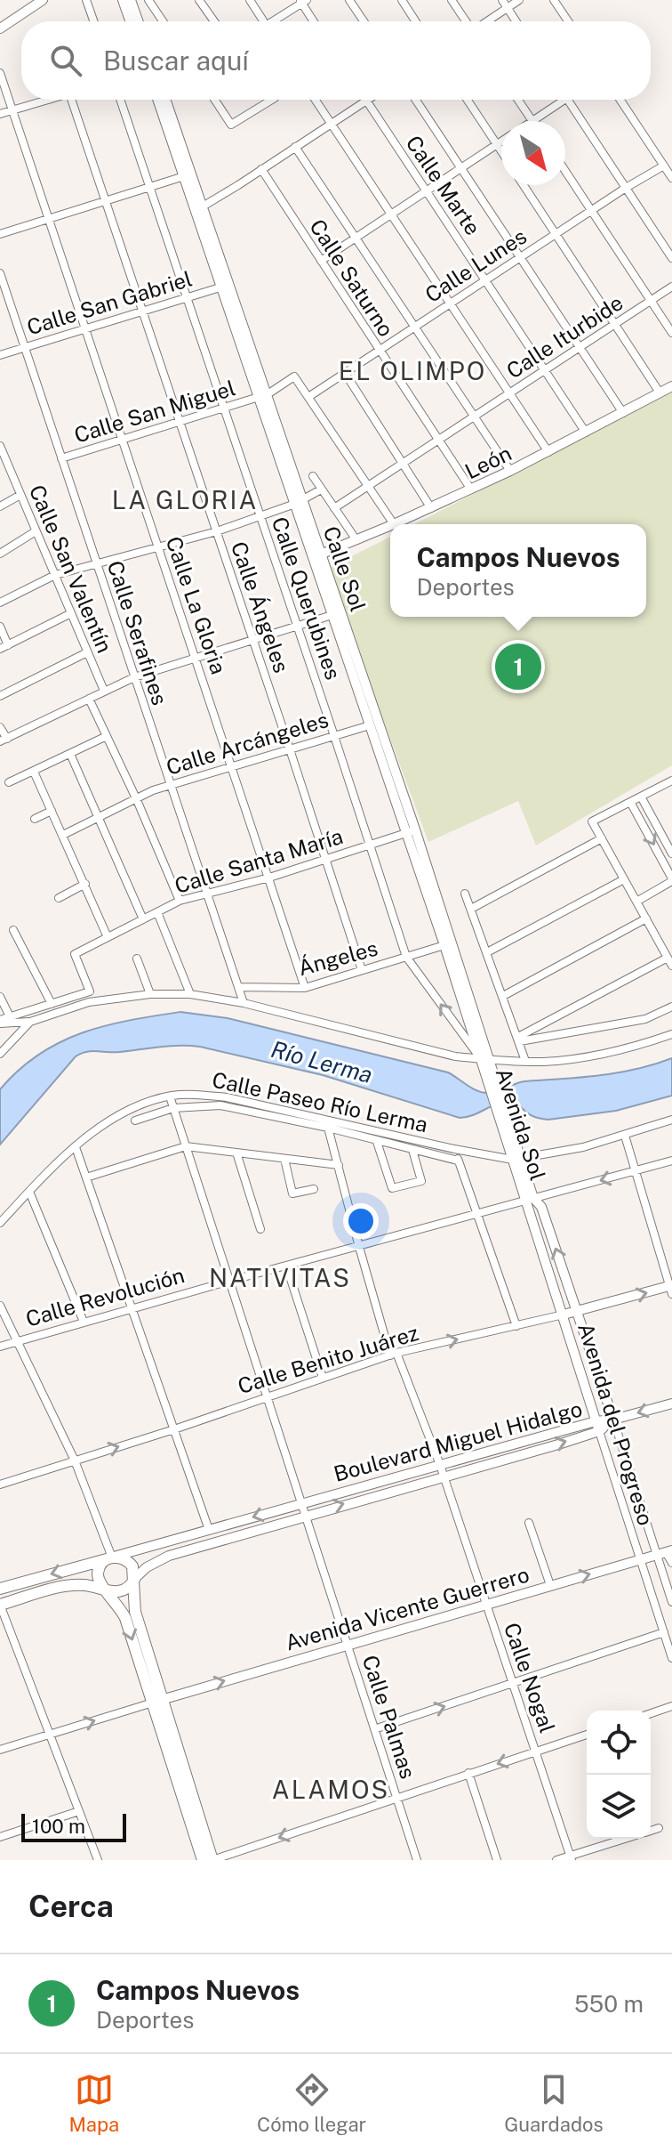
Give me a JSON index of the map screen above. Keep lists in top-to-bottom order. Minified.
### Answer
{"streets":{"street":["Calle Marte","Calle Lunes","Calle Saturno","Calle San Gabriel","Calle Iturbide","Calle San Miguel","León","Calle San Valentín","Calle Sol","Calle Querubines","Calle La Gloria","Calle Ángeles","Calle Serafines","Calle Arcángeles","Calle Santa María","Ángeles","Calle Paseo Río Lerma","Avenida Sol","Calle Revolución","Calle Benito Juárez","Avenida del Progreso","Boulevard Miguel Hidalgo","Avenida Vicente Guerrero","Calle Nogal","Calle Palmas"]},"crossings":[["Calle Marte","Calle Lunes"],["Calle Marte","Calle Iturbide"],["Calle Marte","León"],["Calle Lunes","Calle Saturno"],["Calle Lunes","Calle San Miguel"],["Calle Saturno","Calle Iturbide"],["Calle Saturno","León"],["Calle San Gabriel","Calle Sol"],["Calle San Gabriel","Calle Querubines"],["Calle San Gabriel","Calle La Gloria"],["Calle San Gabriel","Calle Ángeles"],["Calle San Gabriel","Calle Serafines"],["Calle San Miguel","Calle Sol"],["Calle San Miguel","Calle Querubines"],["Calle San Miguel","Calle La Gloria"],["Calle San Miguel","Calle Ángeles"],["Calle San Miguel","Calle Serafines"],["León","Calle Sol"],["Calle Sol","Calle Querubines"],["Calle Sol","Calle Arcángeles"],["Calle Sol","Calle Santa María"],["Calle Sol","Ángeles"],["Calle Sol","Avenida Sol"],["Calle Querubines","Calle Arcángeles"],["Calle Querubines","Calle Santa María"],["Calle Querubines","Ángeles"],["Calle Querubines","Avenida Sol"],["Calle La Gloria","Calle Arcángeles"],["Calle La Gloria","Calle Santa María"],["Calle La Gloria","Ángeles"],["Calle Ángeles","Calle Arcángeles"],["Calle Ángeles","Calle Santa María"],["Calle Ángeles","Ángeles"],["Calle Serafines","Calle Arcángeles"],["Calle Serafines","Calle Santa María"],["Calle Serafines","Ángeles"],["Calle Paseo Río Lerma","Avenida Sol"],["Calle Paseo Río Lerma","Calle Palmas"],["Avenida Sol","Calle Revolución"],["Avenida Sol","Avenida del Progreso"],["Calle Revolución","Avenida del Progreso"],["Calle Revolución","Calle Nogal"],["Calle Revolución","Calle Palmas"],["Calle Benito Juárez","Avenida del Progreso"],["Calle Benito Juárez","Calle Nogal"],["Calle Benito Juárez","Calle Palmas"],["Avenida del Progreso","Boulevard Miguel Hidalgo"],["Avenida del Progreso","Avenida Vicente Guerrero"],["Boulevard Miguel Hidalgo","Calle Nogal"],["Boulevard Miguel Hidalgo","Calle Palmas"],["Avenida Vicente Guerrero","Calle Nogal"],["Avenida Vicente Guerrero","Calle Palmas"]],"one_way":["Calle Benito Juárez","Avenida Vicente Guerrero"],"districts":["EL OLIMPO","LA GLORIA","NATIVITAS","ALAMOS"],"water":["Río Lerma"],"scale_bar":"100 m","north":"bottom right","page":{"search":"Buscar aquí","popup":["Campos Nuevos","Deportes"],"pins":"1","scale":"100 m","heading":"Cerca","list":[{"mark":"1","name":"Campos Nuevos","note":"Deportes","value":"550 m"}],"nav":["Mapa","Cómo llegar","Guardados"]}}
